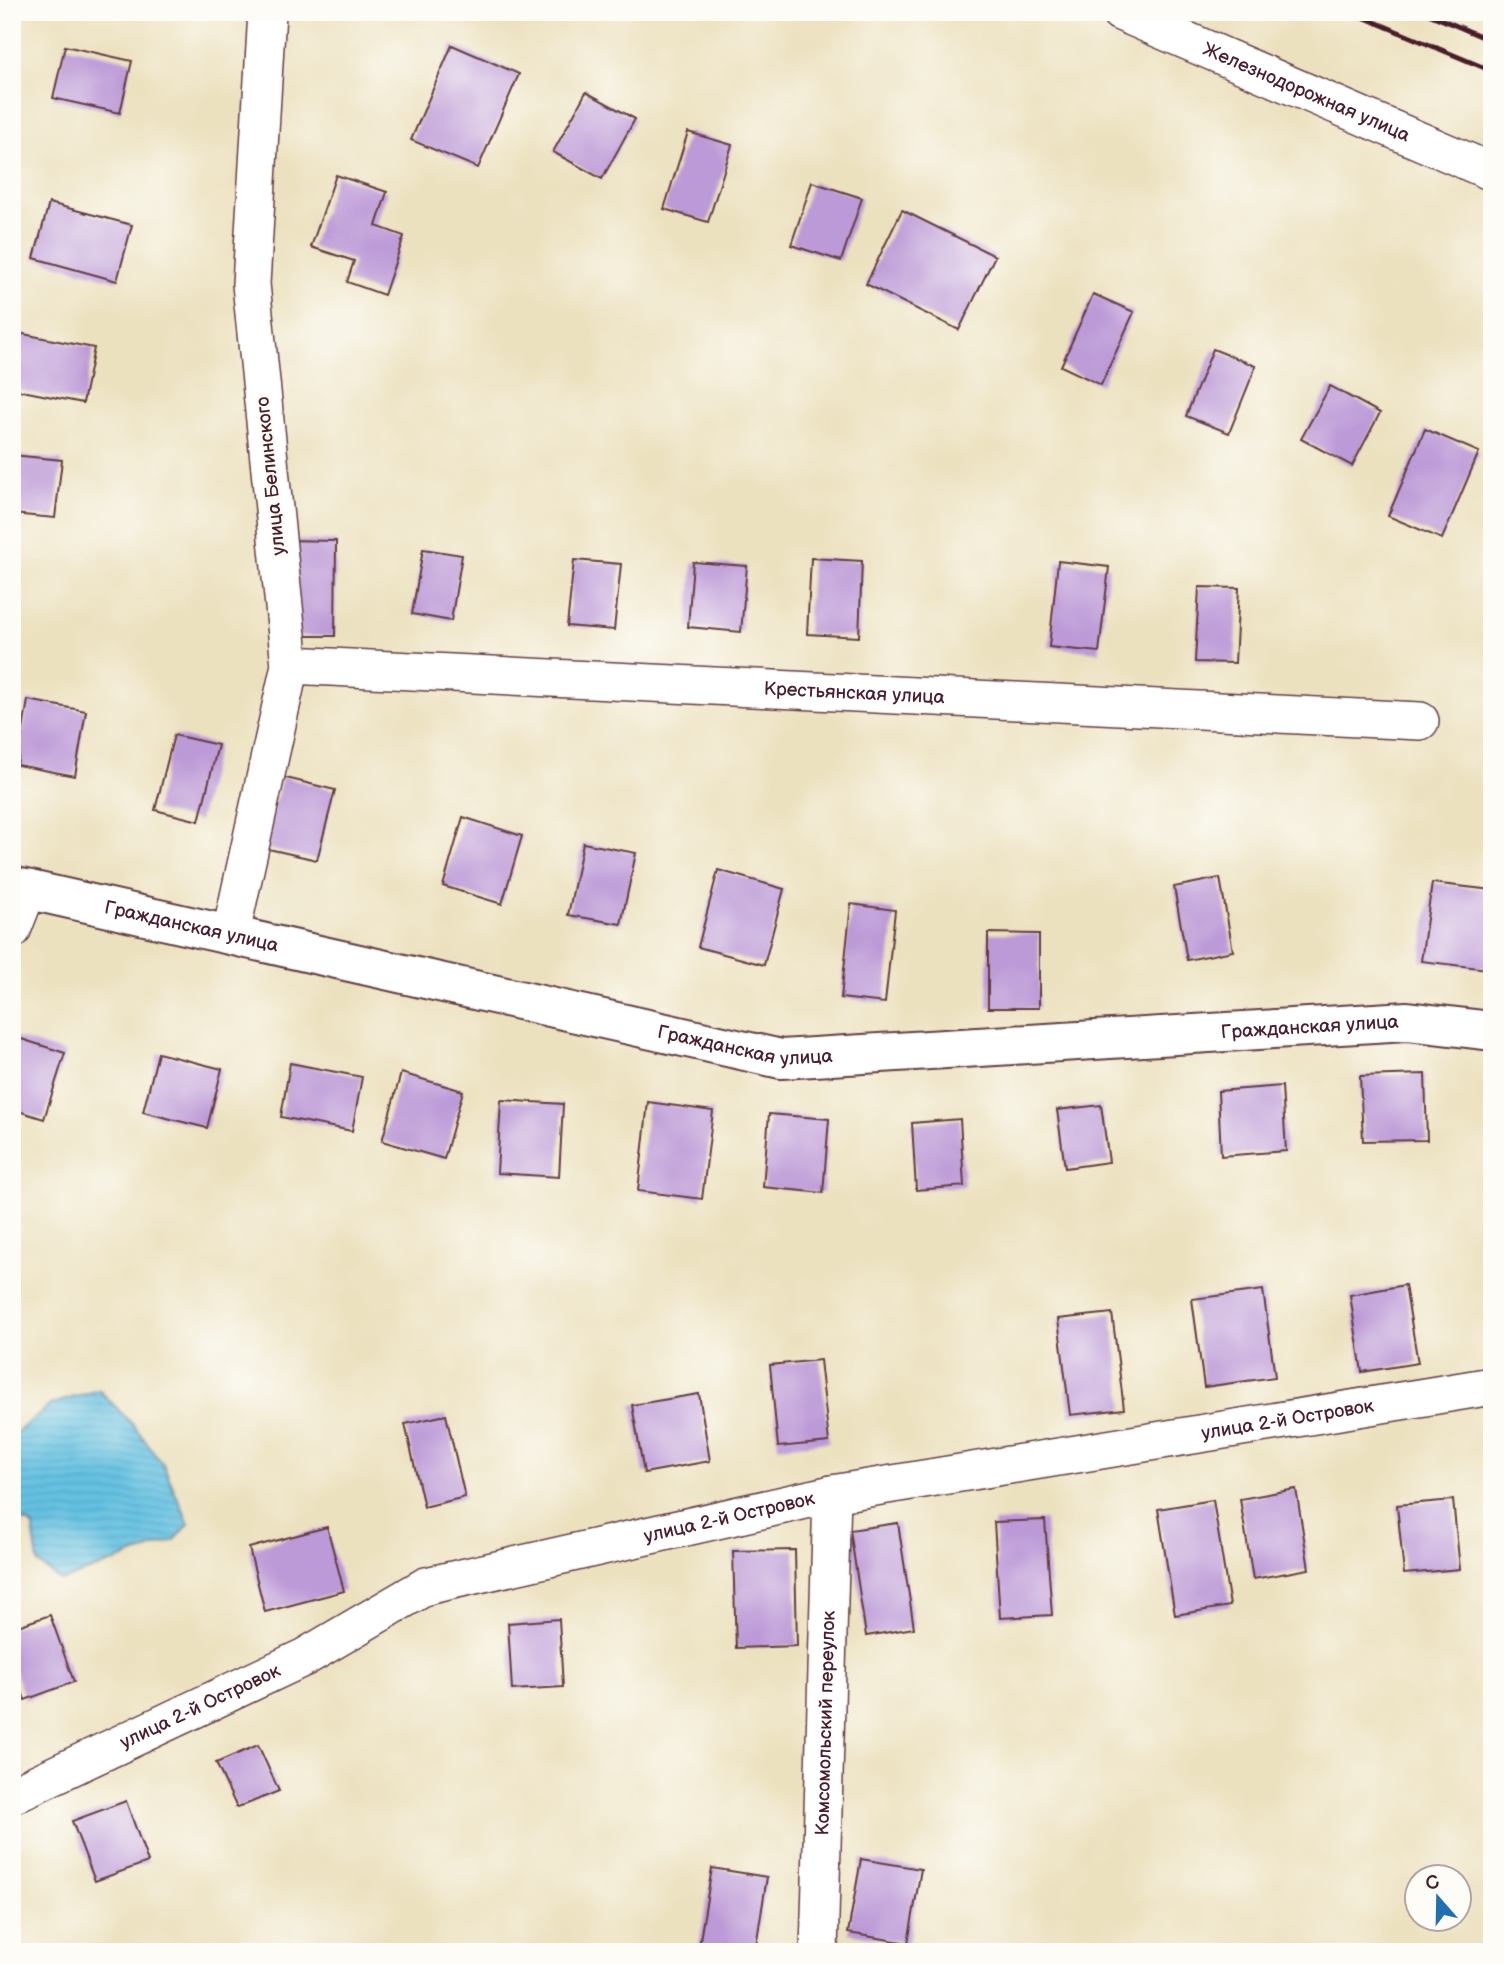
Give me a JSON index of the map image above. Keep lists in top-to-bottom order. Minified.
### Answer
{"streets":{"street":["Железнодорожная улица","улица Белинского","Крестьянская улица","Гражданская улица","улица 2-й Островок","Комсомольский переулок"]},"crossings":[["улица Белинского","Крестьянская улица"],["улица Белинского","Гражданская улица"],["улица 2-й Островок","Комсомольский переулок"]],"north":"top"}
